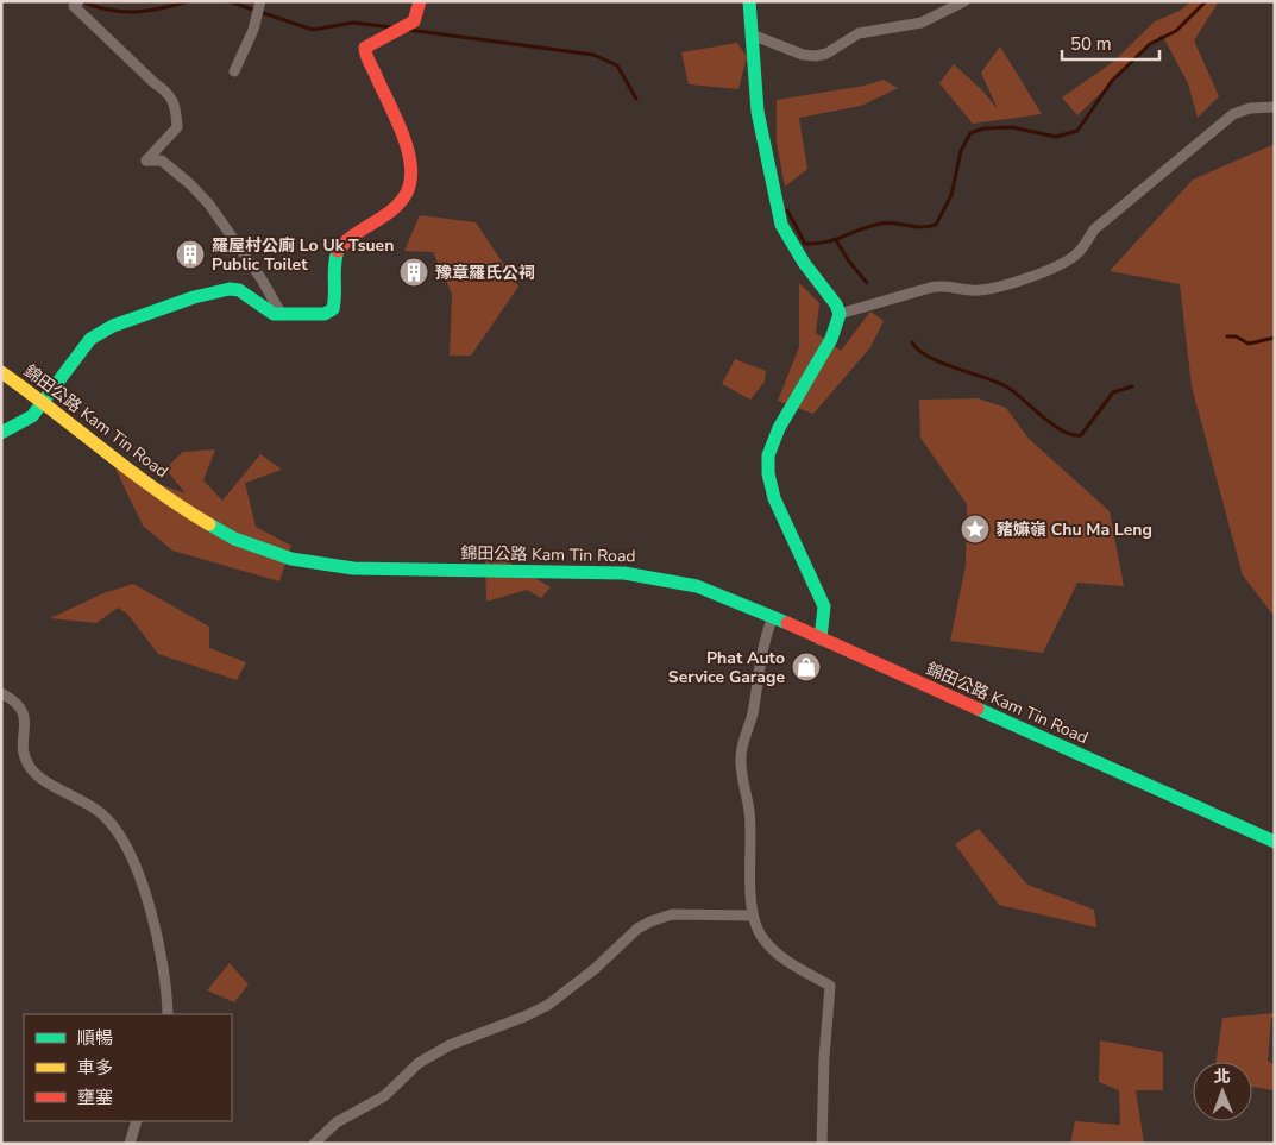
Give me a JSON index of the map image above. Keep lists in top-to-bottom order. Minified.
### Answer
{"streets":{"street":["錦田公路 Kam Tin Road"]},"places":{"building":["羅屋村公廁 Lo Uk Tsuen Public Toilet","豫章羅氏公祠"],"place":["豬嫲嶺 Chu Ma Leng"],"shop":["Phat Auto Service Garage"]},"legend":["順暢","車多","壅塞"],"scale_bar":"50 m","north":"top"}
